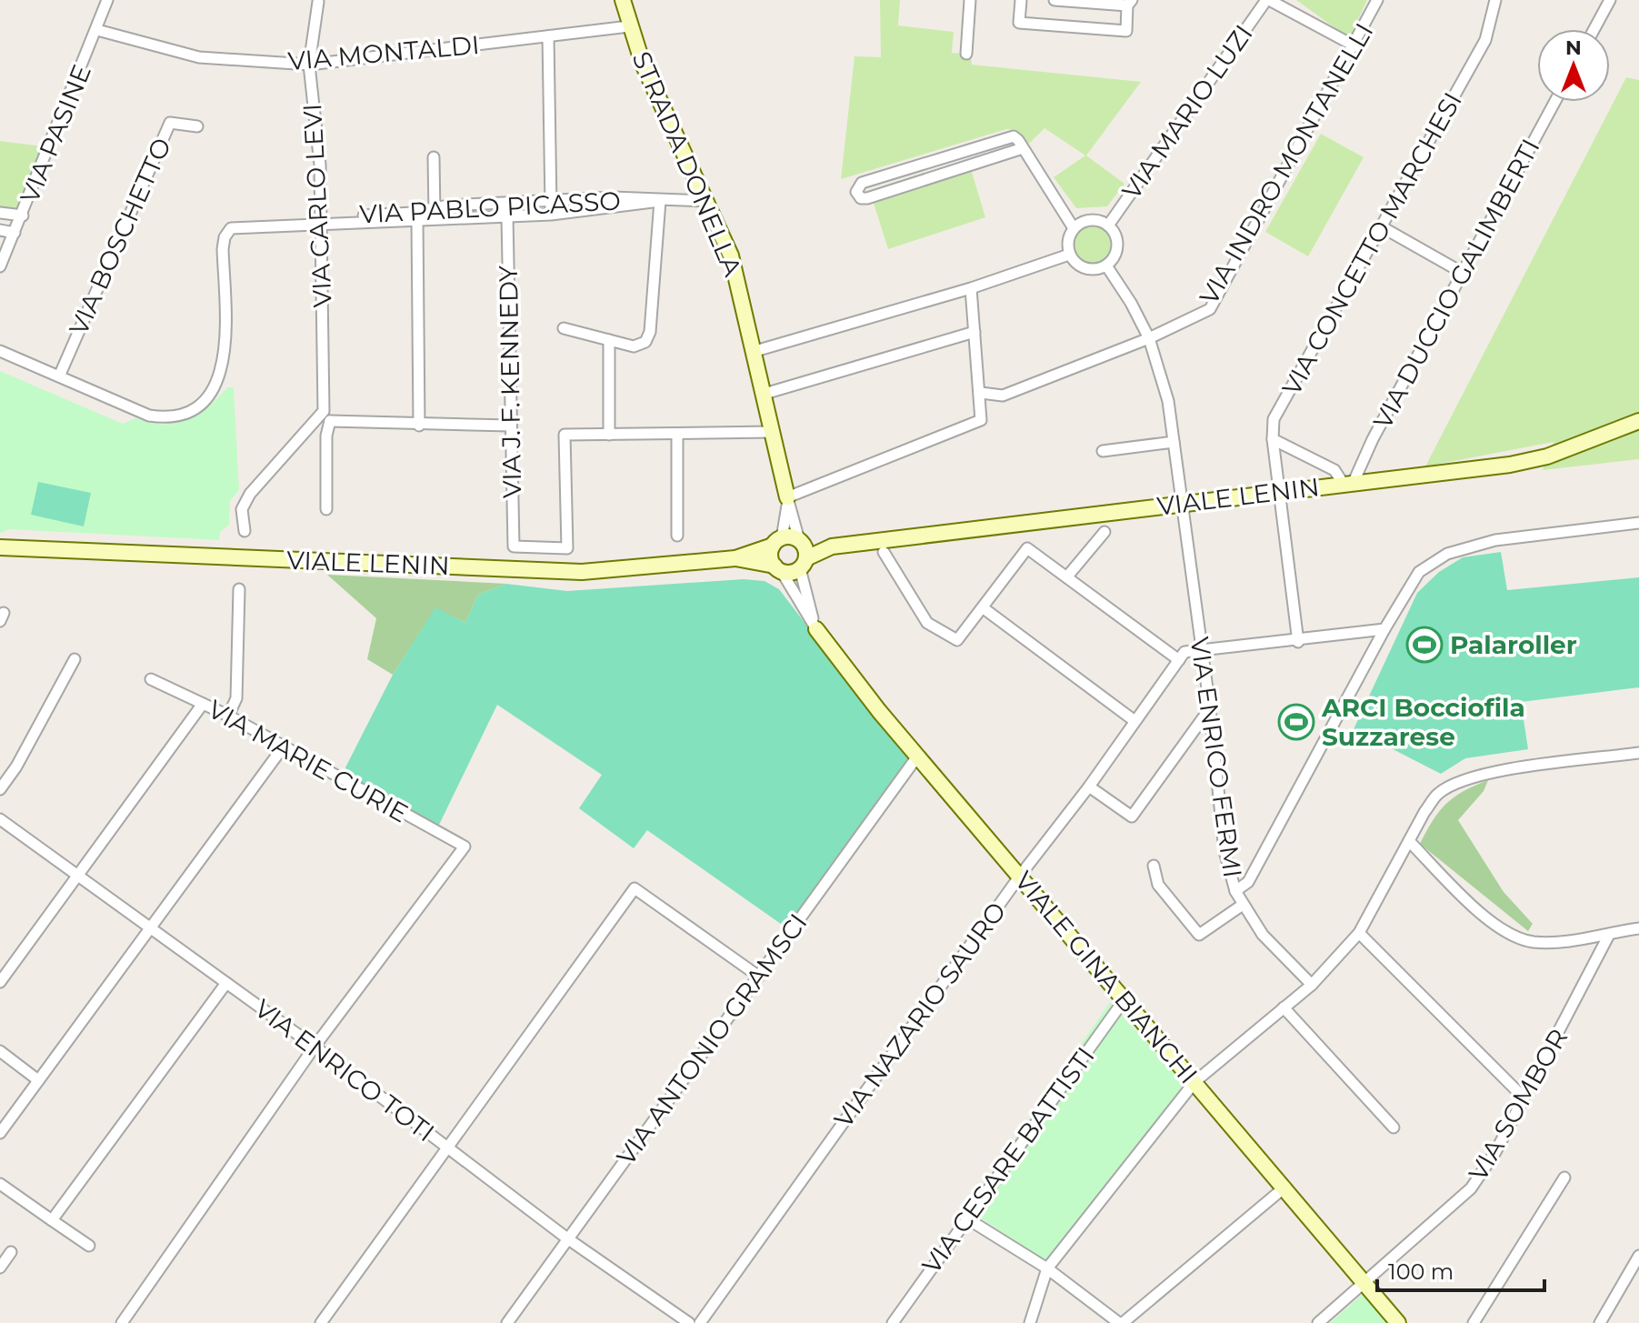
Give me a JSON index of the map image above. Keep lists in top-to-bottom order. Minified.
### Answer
{"streets":{"main road":["STRADA DONELLA","VIALE LENIN","VIALE GINA BIANCHI"],"street":["VIA MONTALDI","VIA MARIO LUZI","VIA PASINE","VIA INDRO MONTANELLI","VIA CARLO LEVI","VIA PABLO PICASSO","VIA BOSCHETTO","VIA CONCETTO MARCHESI","VIA DUCCIO GALIMBERTI","VIA J. F. KENNEDY","VIA ENRICO FERMI","VIA MARIE CURIE","VIA NAZARIO SAURO","VIA ANTONIO GRAMSCI","VIA ENRICO TOTI","VIA SOMBOR","VIA CESARE BATTISTI"]},"crossings":[["VIA MONTALDI","VIA PASINE"],["VIA MONTALDI","STRADA DONELLA"],["VIA MONTALDI","VIA CARLO LEVI"],["VIA MARIO LUZI","VIA ENRICO FERMI"],["STRADA DONELLA","VIA PABLO PICASSO"],["VIA INDRO MONTANELLI","VIA ENRICO FERMI"],["VIA CARLO LEVI","VIA PABLO PICASSO"],["VIA PABLO PICASSO","VIA BOSCHETTO"],["VIA PABLO PICASSO","VIA J. F. KENNEDY"],["VIA CONCETTO MARCHESI","VIALE LENIN"],["VIA DUCCIO GALIMBERTI","VIALE LENIN"],["VIALE LENIN","VIA ENRICO FERMI"],["VIA ENRICO FERMI","VIA NAZARIO SAURO"],["VIA MARIE CURIE","VIA ENRICO TOTI"],["VIALE GINA BIANCHI","VIA NAZARIO SAURO"],["VIALE GINA BIANCHI","VIA ANTONIO GRAMSCI"],["VIALE GINA BIANCHI","VIA SOMBOR"],["VIALE GINA BIANCHI","VIA CESARE BATTISTI"],["VIA ANTONIO GRAMSCI","VIA ENRICO TOTI"]],"places":{"sports":["Palaroller","ARCI Bocciofila Suzzarese"]},"scale_bar":"100 m","north":"top"}
